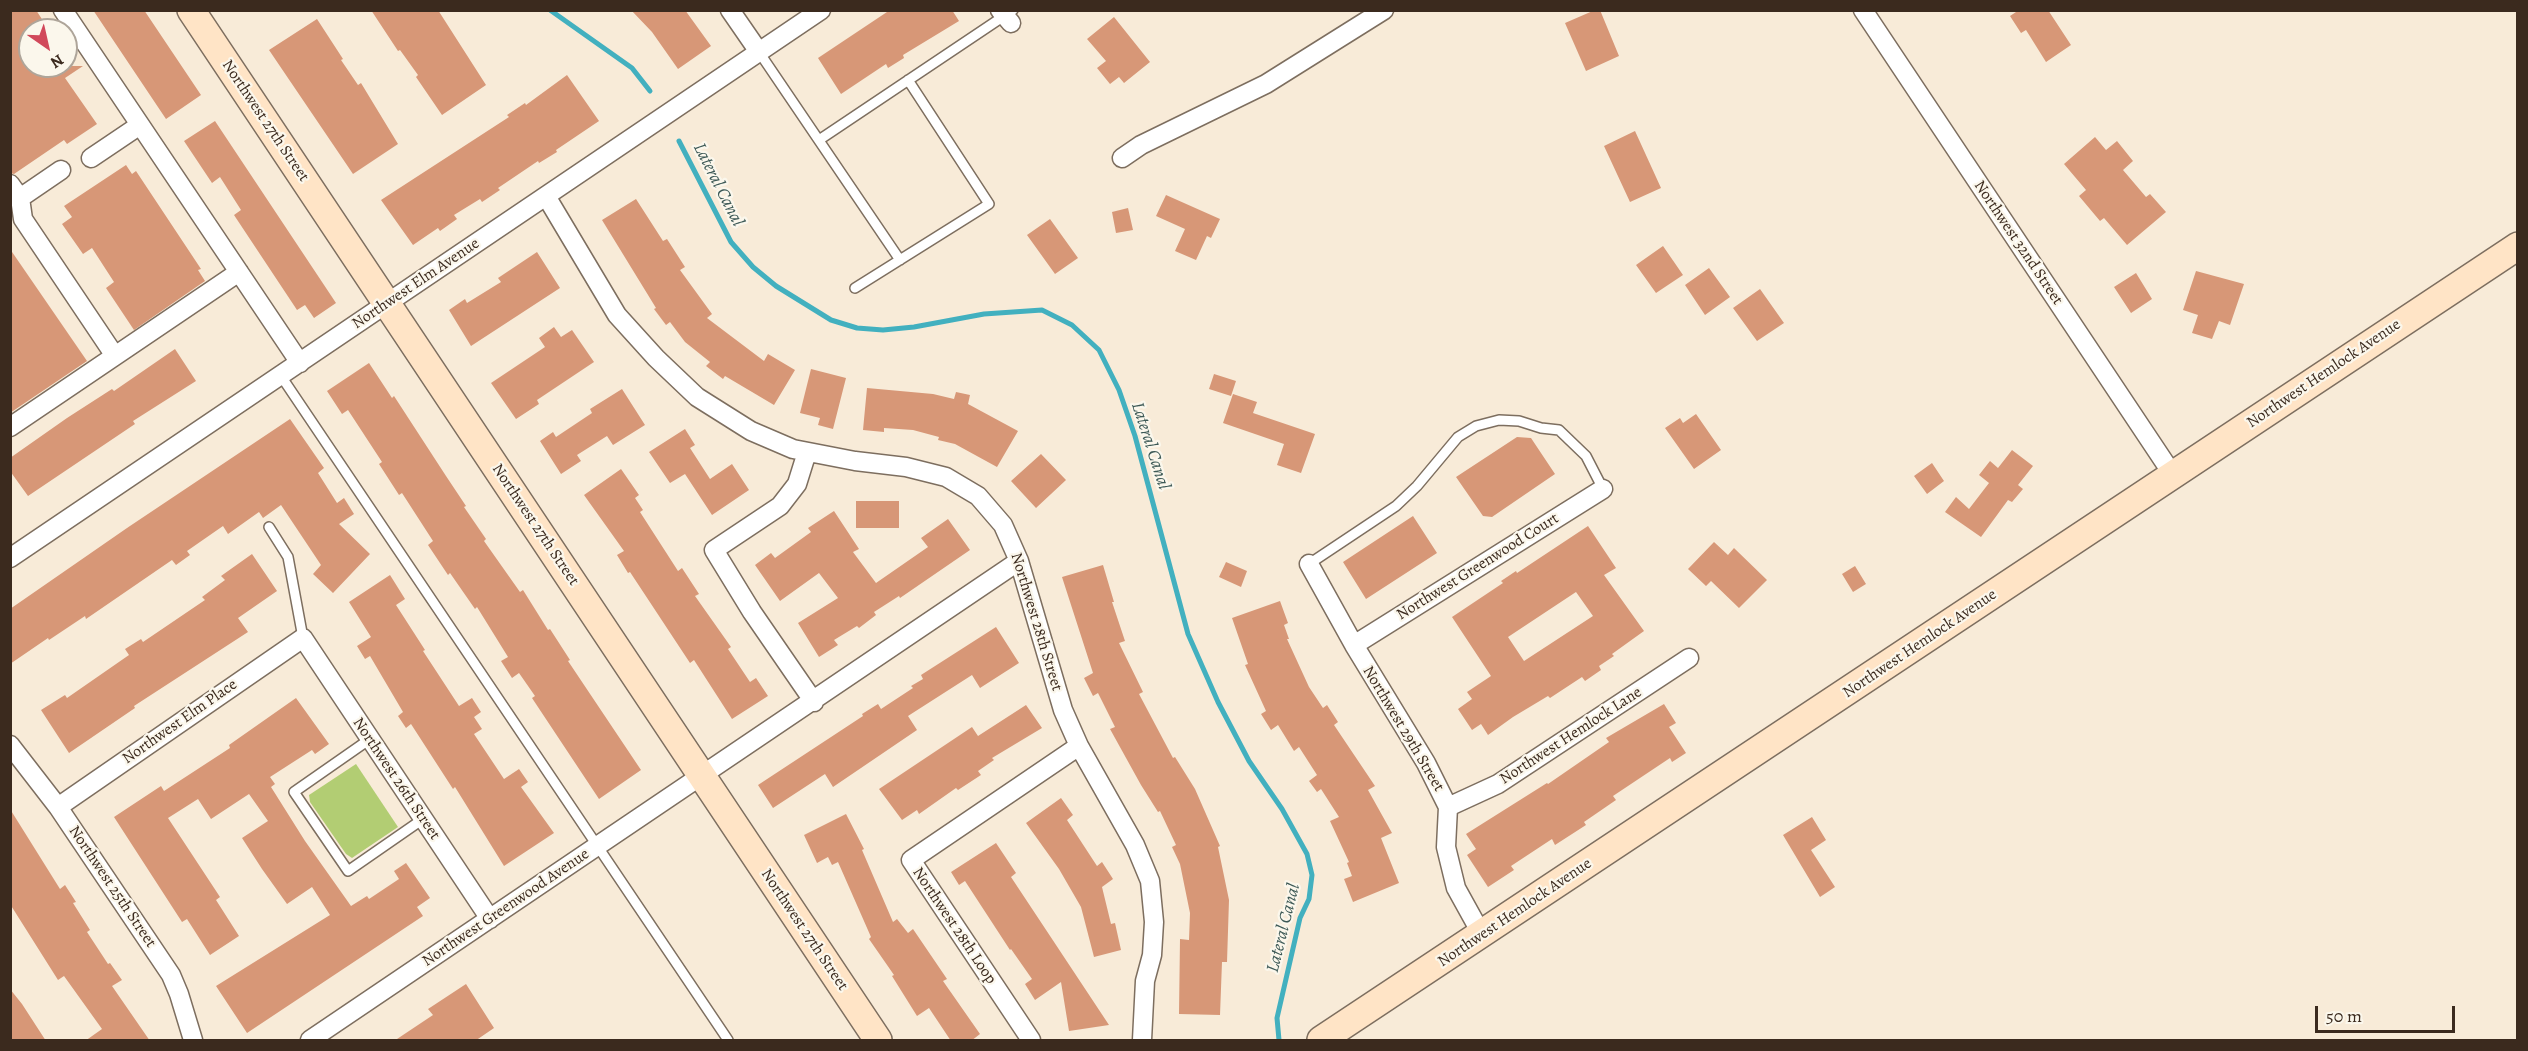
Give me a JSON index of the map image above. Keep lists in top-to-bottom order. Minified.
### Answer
{"streets":{"street":["Northwest 27th Street","Northwest 32nd Street","Northwest Elm Avenue","Northwest Hemlock Avenue","Northwest Greenwood Court","Northwest 28th Street","Northwest Elm Place","Northwest 29th Street","Northwest Hemlock Lane","Northwest 26th Street","Northwest 25th Street","Northwest Greenwood Avenue","Northwest 28th Loop"]},"crossings":[["Northwest 27th Street","Northwest Elm Avenue"],["Northwest 27th Street","Northwest Greenwood Avenue"],["Northwest 32nd Street","Northwest Hemlock Avenue"],["Northwest Elm Avenue","Northwest 28th Street"],["Northwest Hemlock Avenue","Northwest 29th Street"],["Northwest Greenwood Court","Northwest 29th Street"],["Northwest 28th Street","Northwest Greenwood Avenue"],["Northwest 28th Street","Northwest 28th Loop"],["Northwest Elm Place","Northwest 26th Street"],["Northwest Elm Place","Northwest 25th Street"],["Northwest 29th Street","Northwest Hemlock Lane"],["Northwest 26th Street","Northwest Greenwood Avenue"]],"water":["Lateral Canal"],"scale_bar":"50 m","north":"bottom right"}
